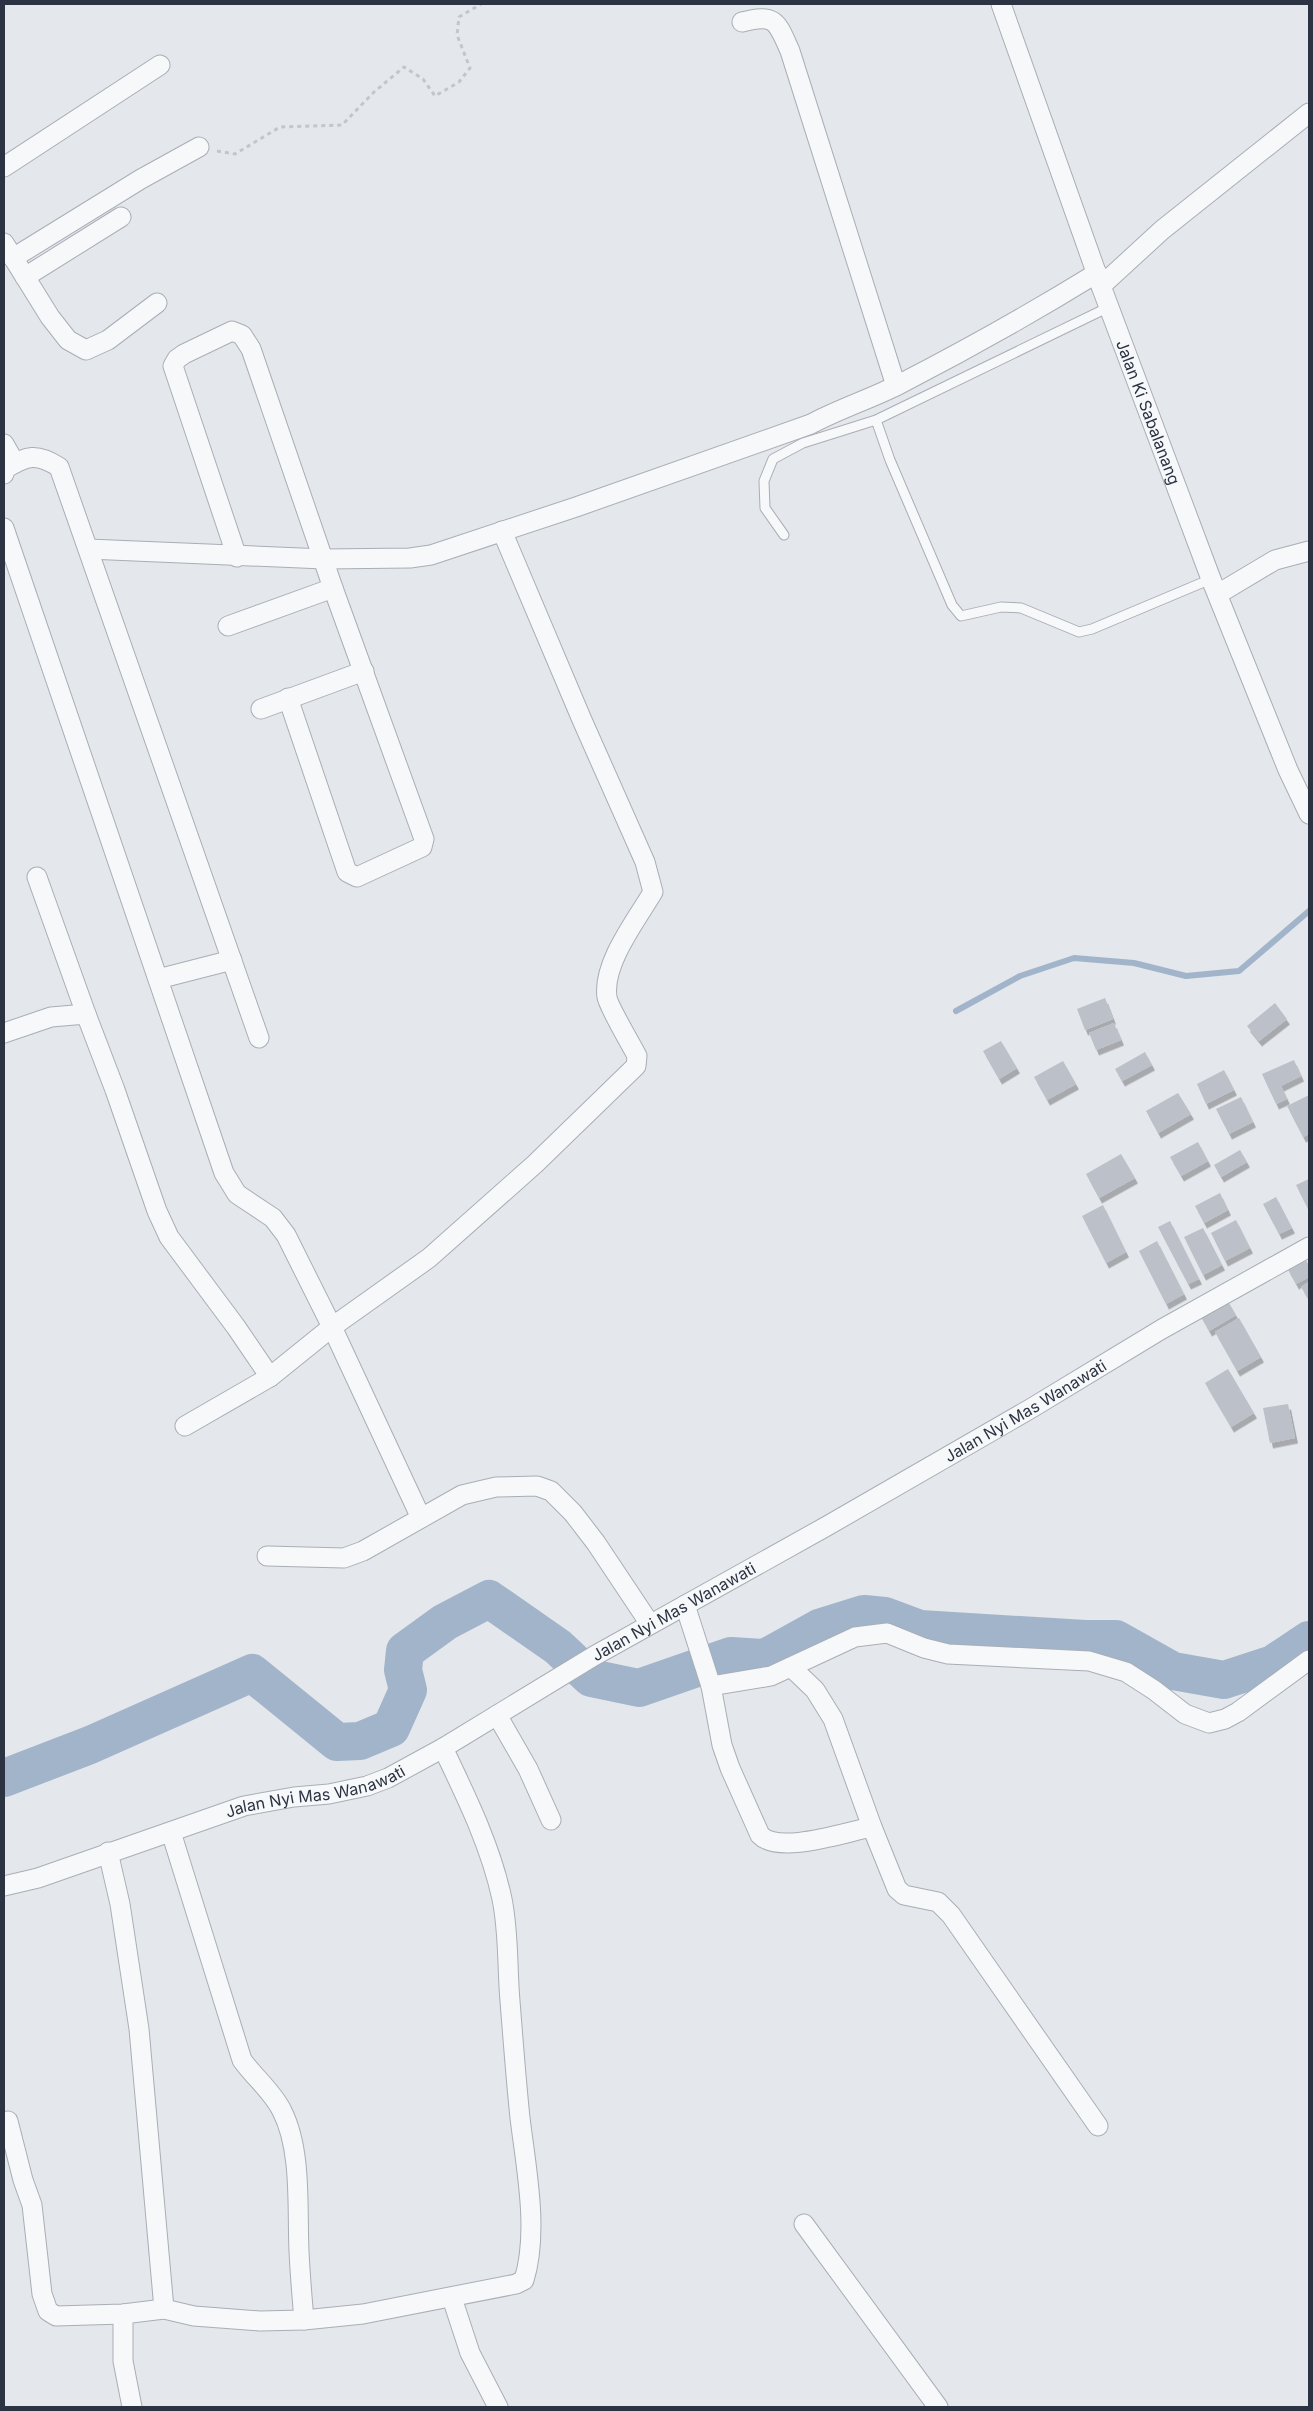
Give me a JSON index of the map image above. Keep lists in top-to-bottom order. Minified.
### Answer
{"streets":{"street":["Jalan Ki Sabalanang","Jalan Nyi Mas Wanawati"]}}
